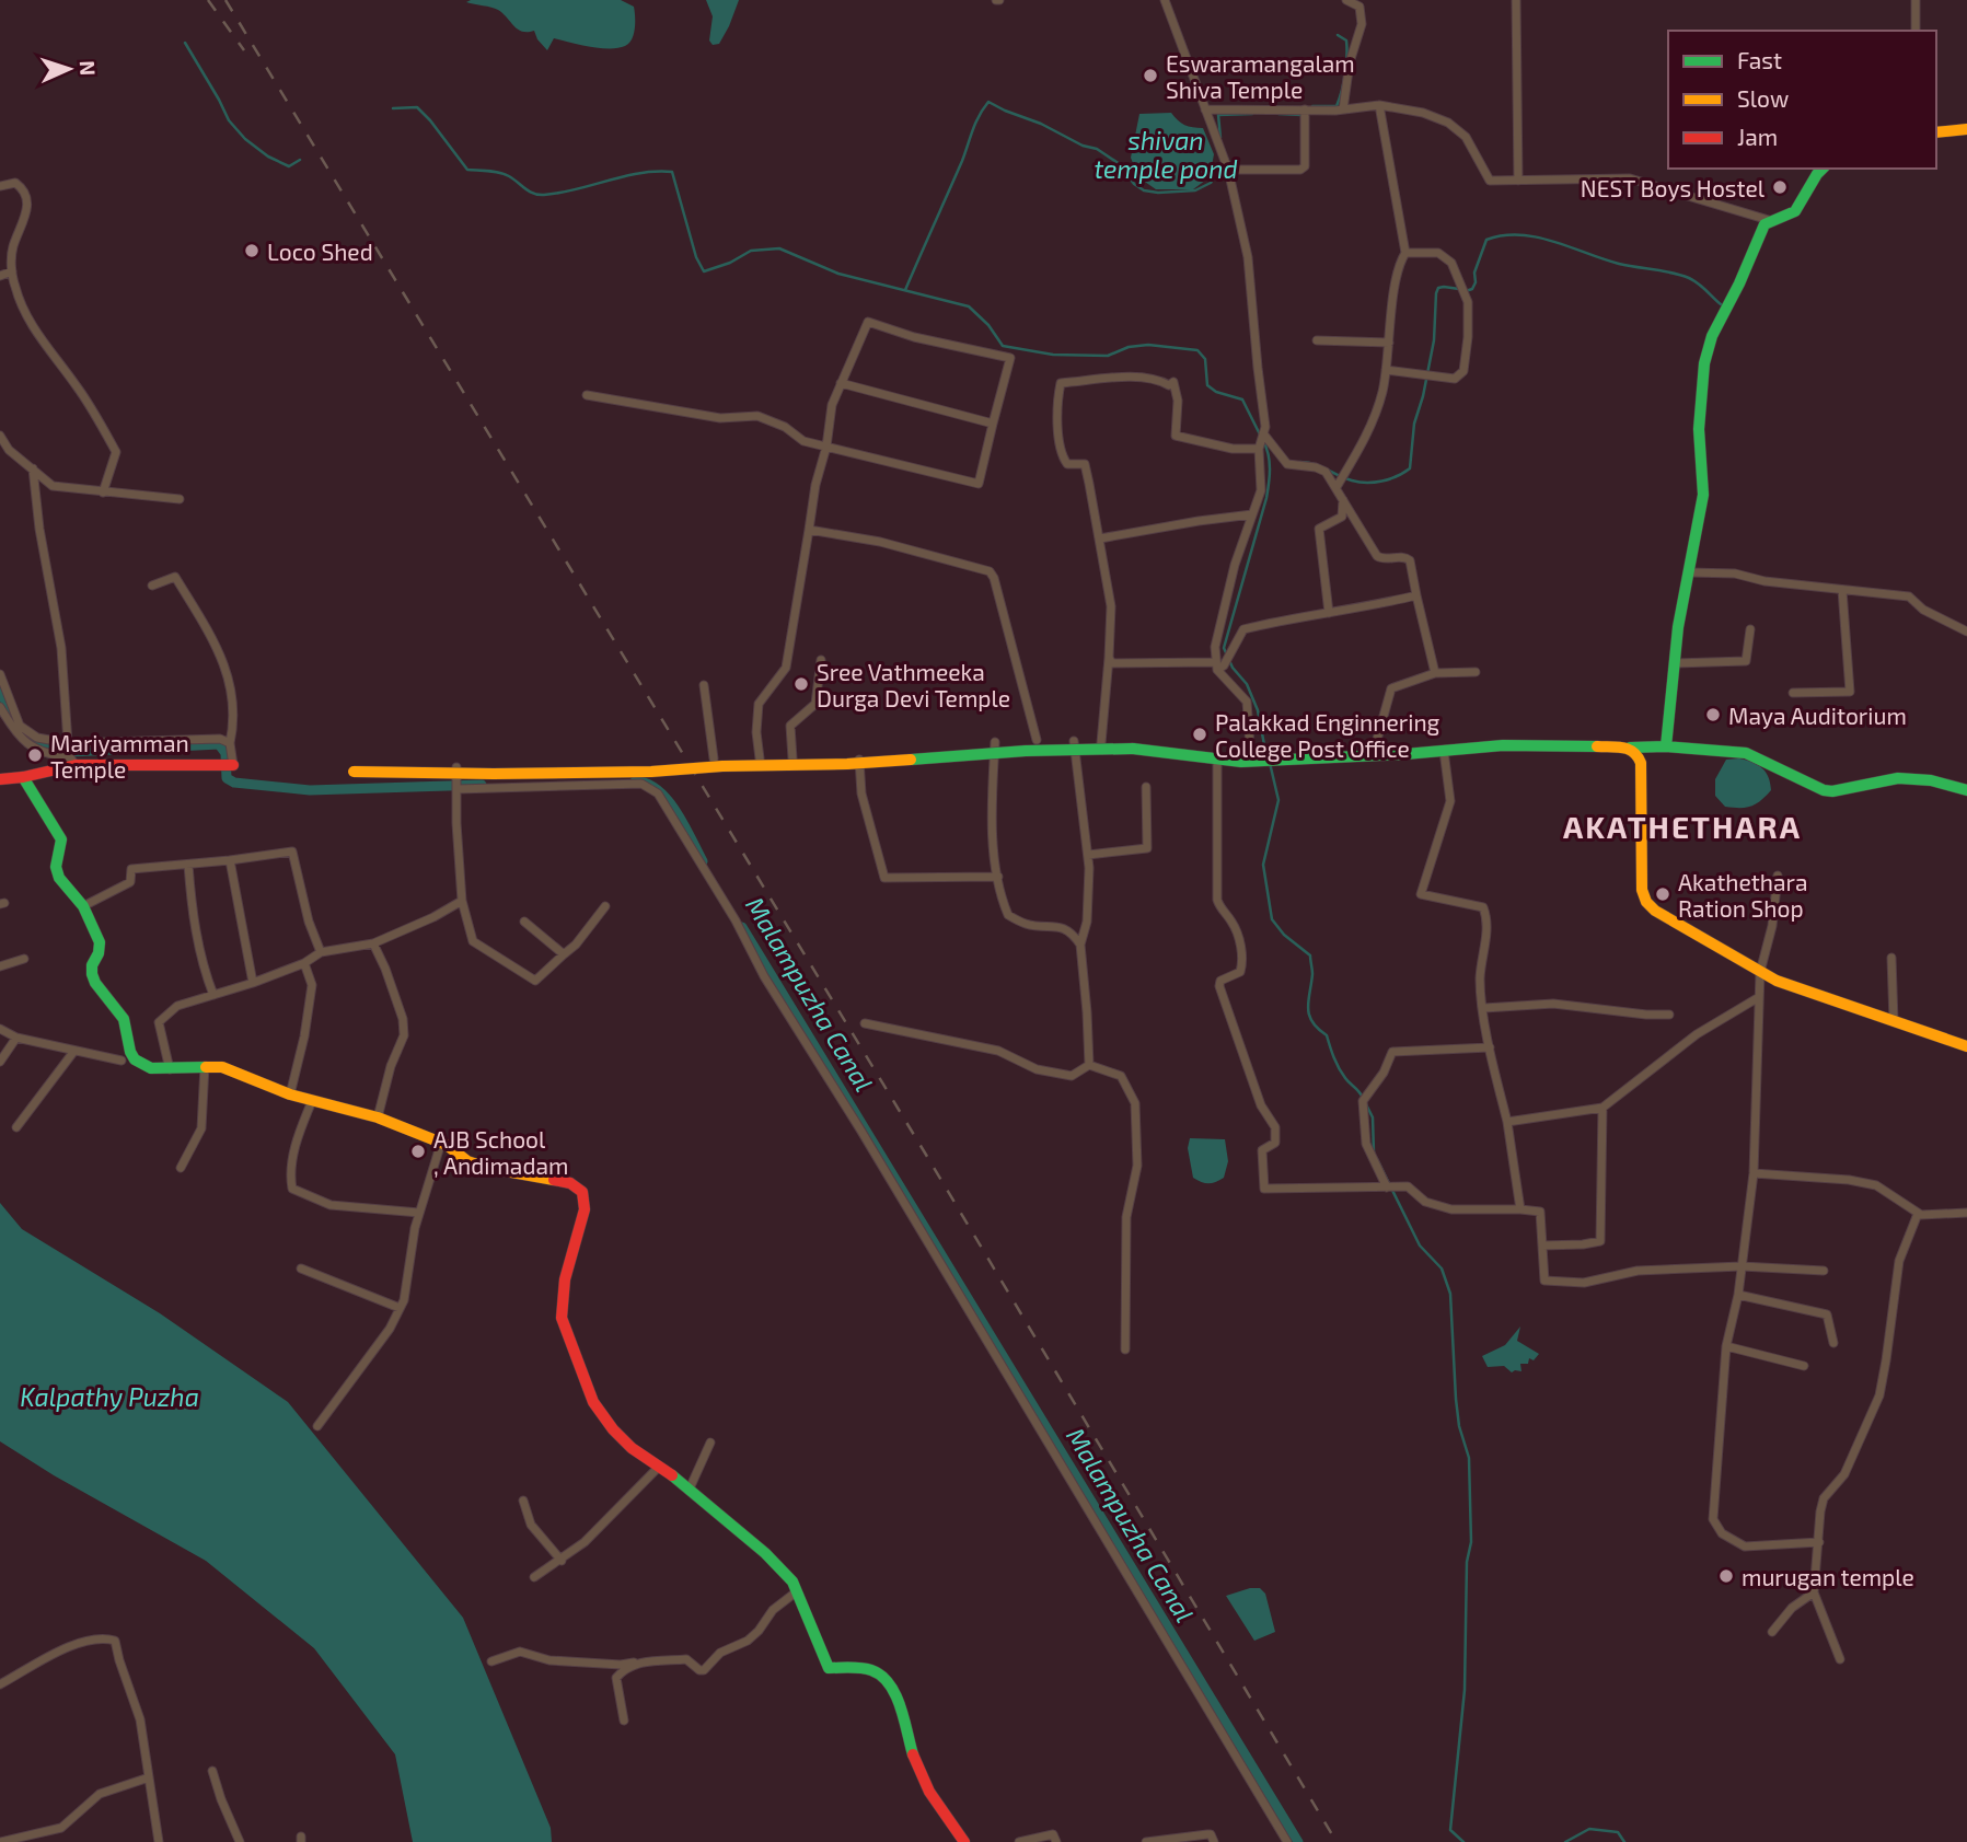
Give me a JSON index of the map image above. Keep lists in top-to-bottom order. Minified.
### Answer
{"districts":["AKATHETHARA"],"water":["shivan temple pond","Malampuzha Canal","Kalpathy Puzha"],"places":["Eswaramangalam Shiva Temple","NEST Boys Hostel","Loco Shed","Sree Vathmeeka Durga Devi Temple","Maya Auditorium","Palakkad Enginnering College Post Office","Mariyamman Temple","Akathethara Ration Shop","AJB School , Andimadam","murugan temple"],"legend":["Fast","Slow","Jam"],"north":"right"}
